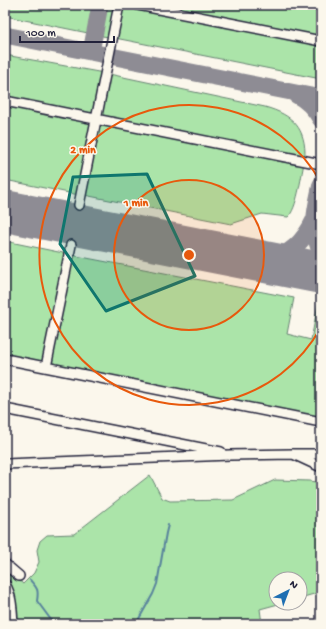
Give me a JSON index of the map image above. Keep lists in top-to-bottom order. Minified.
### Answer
{"scale_bar":"100 m","north":"top right","rings":["2 min","1 min"]}
